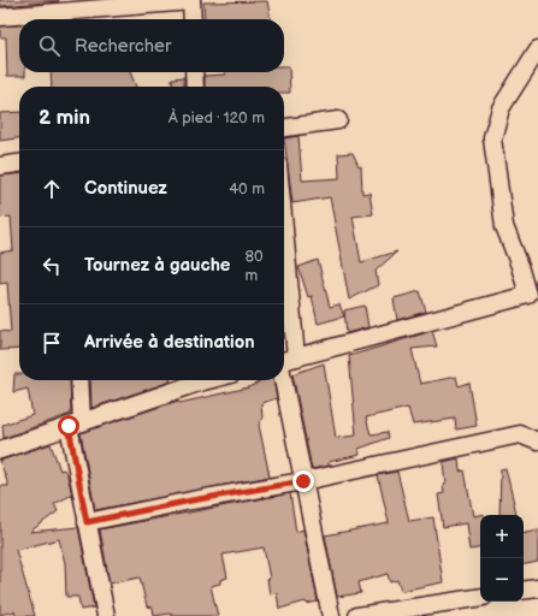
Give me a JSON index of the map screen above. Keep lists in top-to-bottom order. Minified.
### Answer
{"page":{"search":"Rechercher","heading":["2 min","À pied · 120 m"],"list":[["Continuez","40 m"],["Tournez à gauche","80 m"],"Arrivée à destination"],"map_buttons":["+","−"]}}
